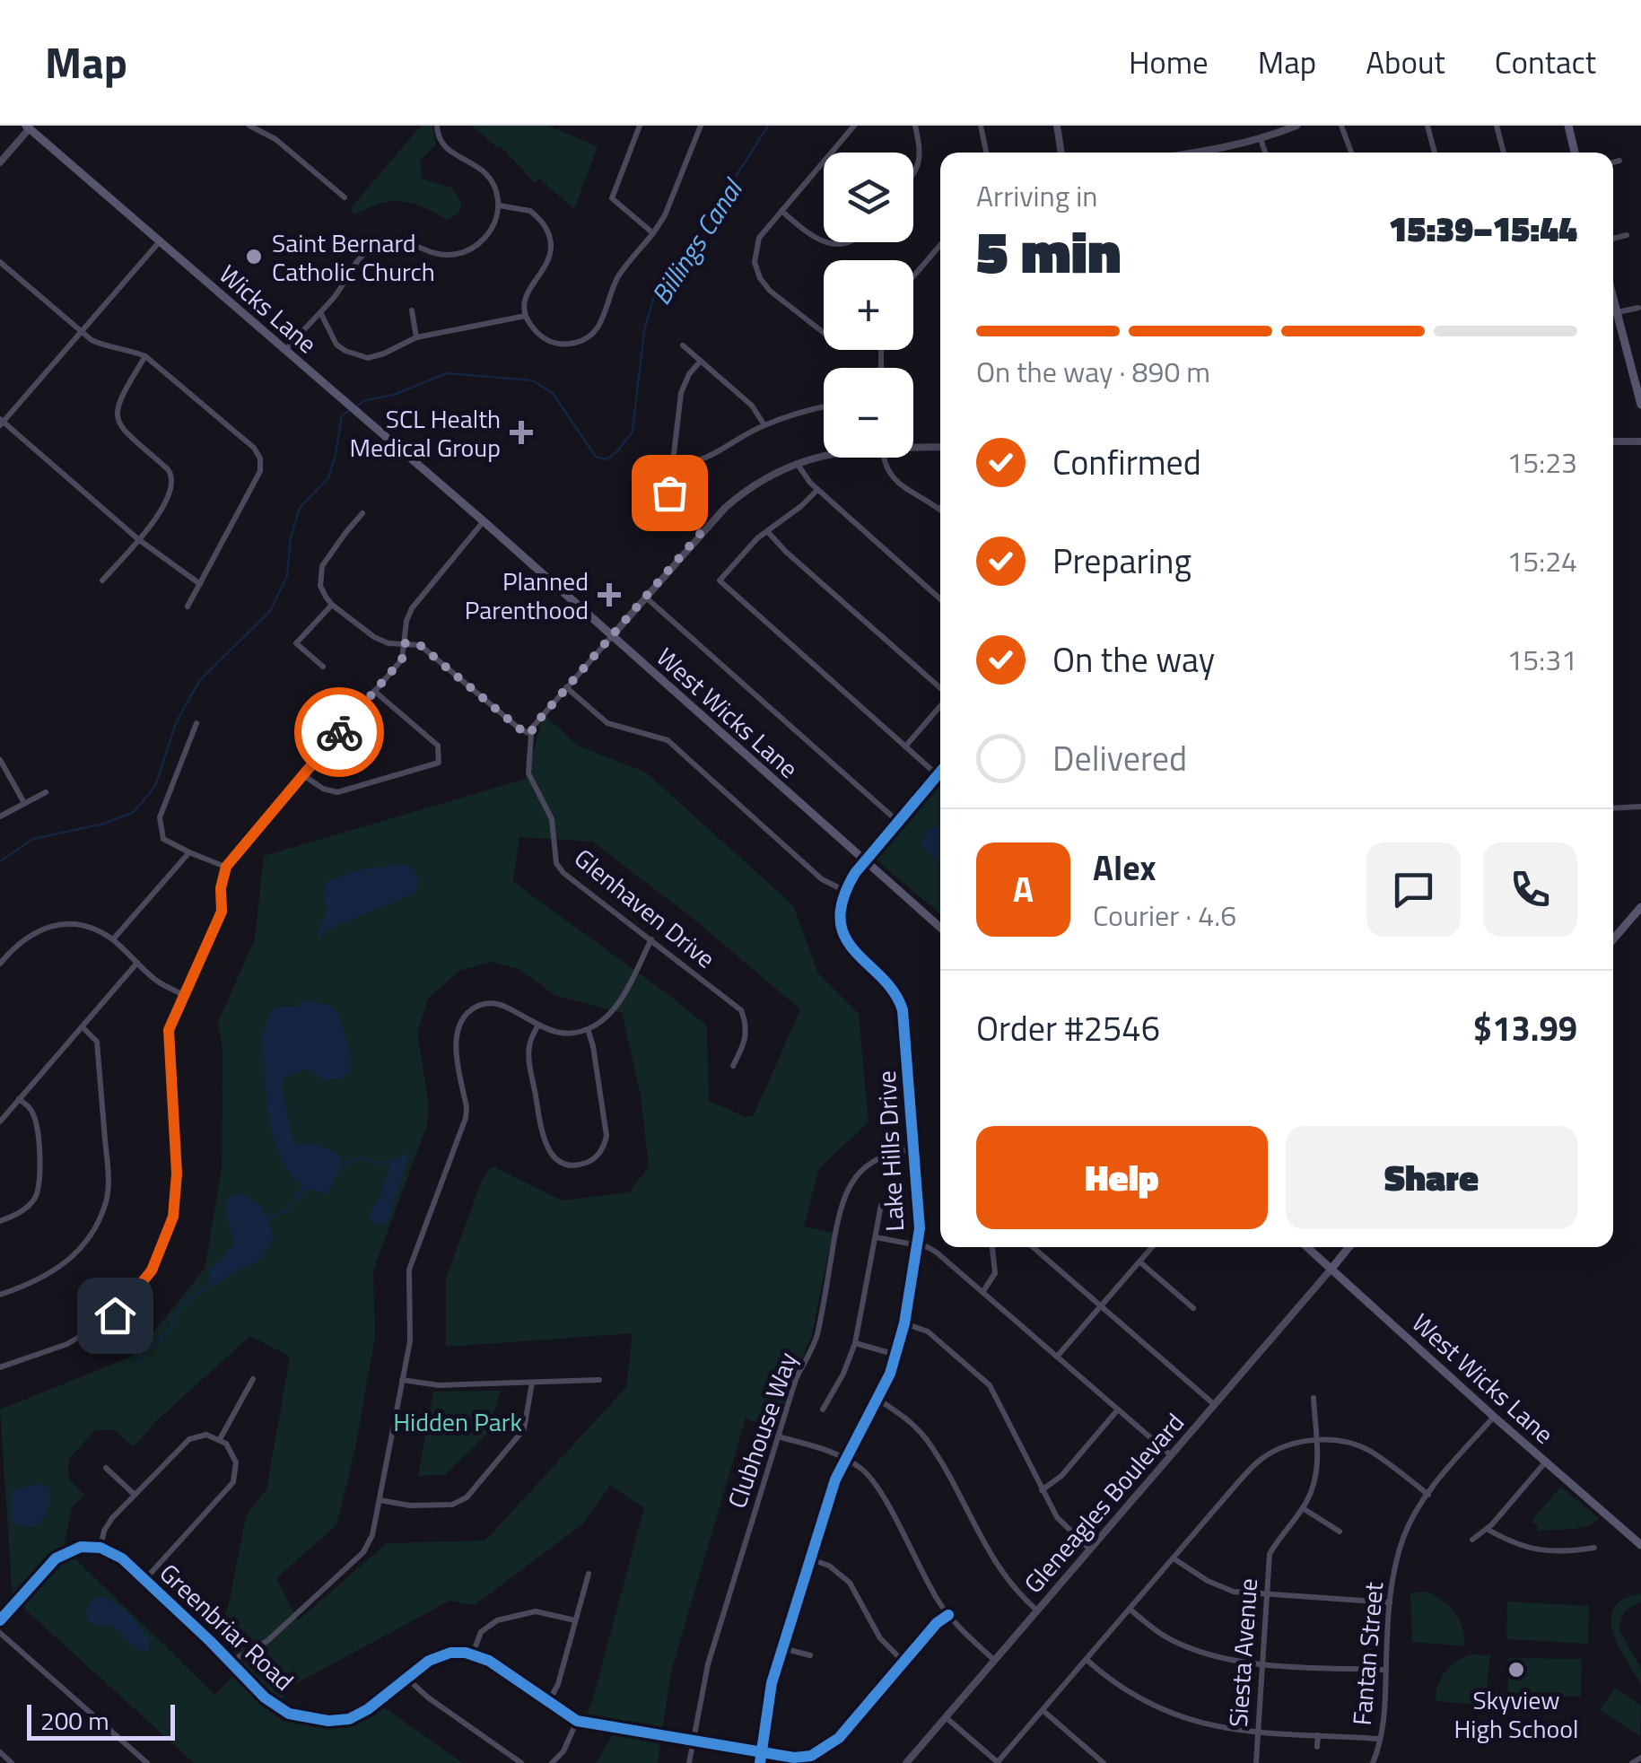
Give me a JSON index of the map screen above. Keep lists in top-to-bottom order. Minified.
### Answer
{"streets":{"main road":["Wicks Lane","West Wicks Lane"],"street":["Glenhaven Drive","Lake Hills Drive","Clubhouse Way","Gleneagles Boulevard","Greenbriar Road","Siesta Avenue","Fantan Street"]},"crossings":[["Wicks Lane","West Wicks Lane"],["West Wicks Lane","Gleneagles Boulevard"],["West Wicks Lane","Fantan Street"],["Lake Hills Drive","Clubhouse Way"]],"water":["Billings Canal"],"parks":["Hidden Park"],"places":{"other":["Saint Bernard Catholic Church","Skyview High School"],"health":["SCL Health Medical Group","Planned Parenthood"]},"scale_bar":"200 m","page":{"header":"Map","nav":["Home","Map","About","Contact"],"map_buttons":["+","−"],"heading":["5 min","Arriving in","15:39–15:44"],"panel":["Alex","Courier · 4.6","Order #2546","$13.99"],"bar":"On the way · 890 m","list":[["Confirmed","15:23"],["Preparing","15:24"],["On the way","15:31"],"Delivered"],"round":"A","buttons":["Help","Share"],"scale":"200 m"}}
